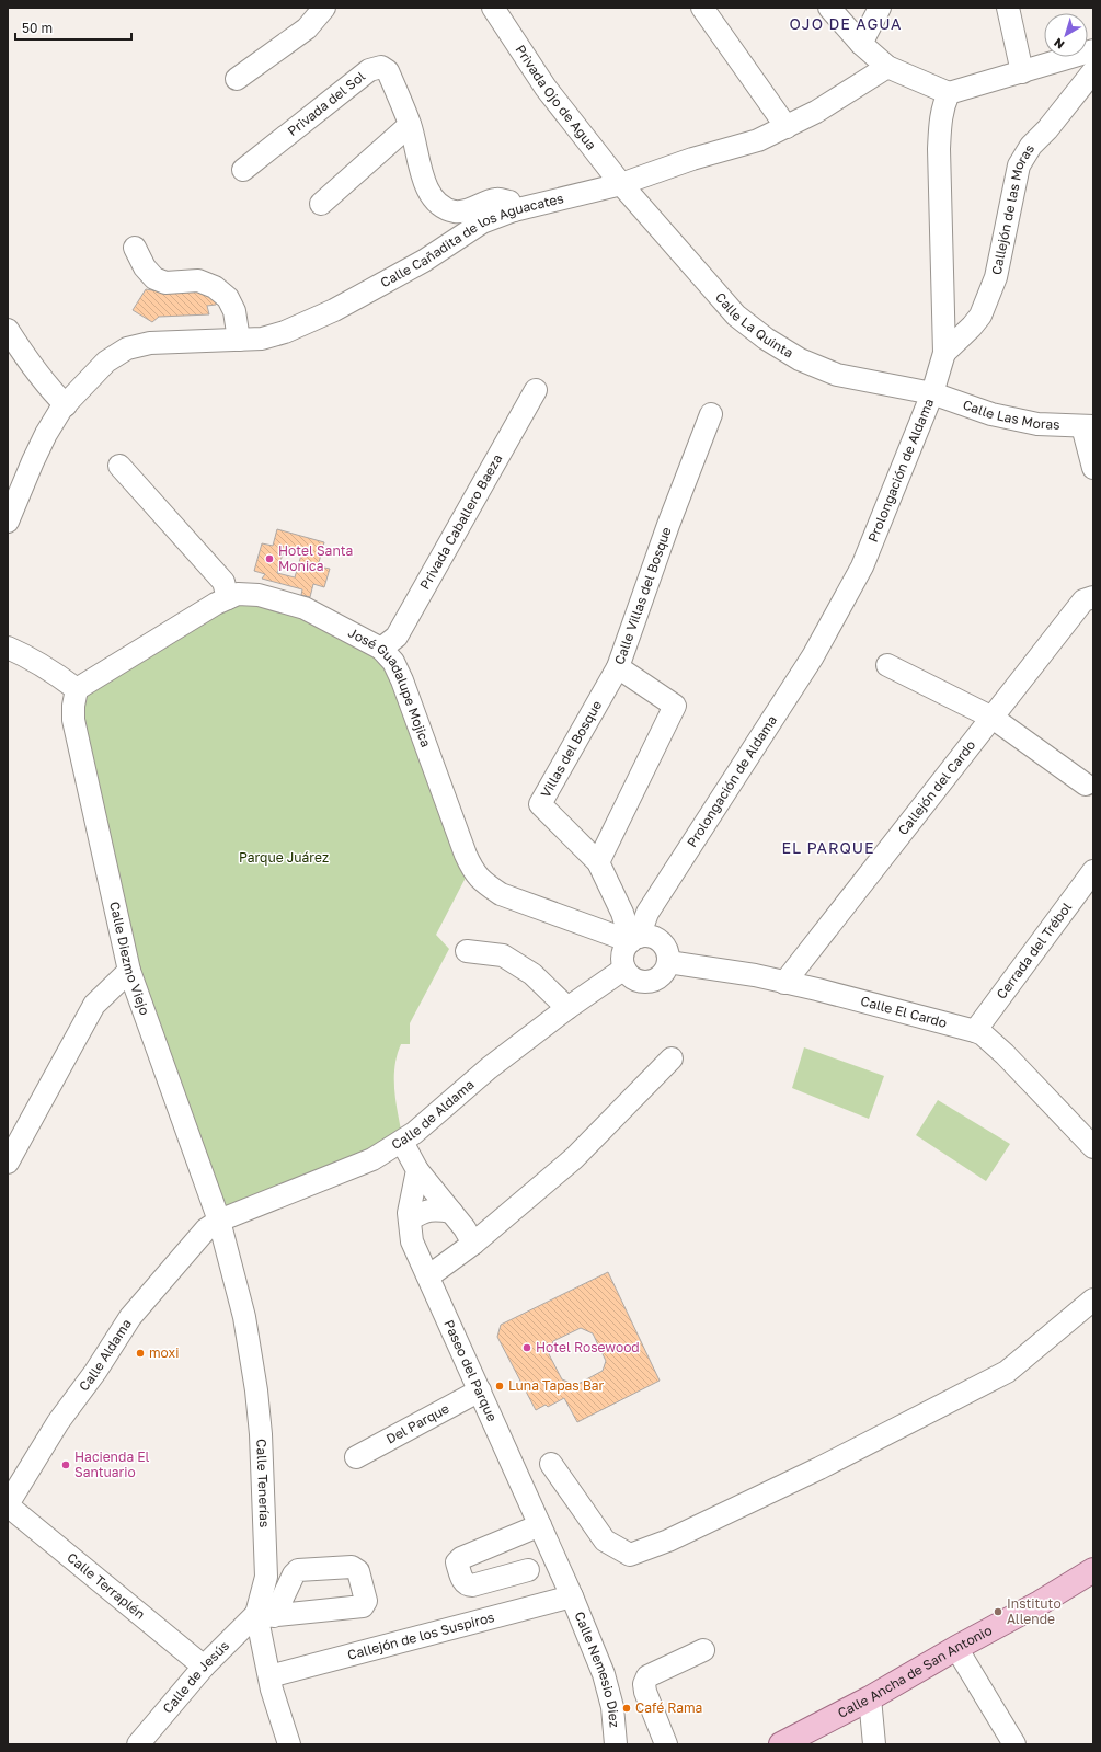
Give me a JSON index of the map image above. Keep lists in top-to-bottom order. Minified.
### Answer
{"streets":{"main road":["Calle Ancha de San Antonio"],"street":["Privada Ojo de Agua","Privada del Sol","Callejón de las Moras","Calle Cañadita de los Aguacates","Calle La Quinta","Calle Las Moras","Prolongación de Aldama","Privada Caballero Baeza","Calle Villas del Bosque","José Guadalupe Mojica","Villas del Bosque","Callejón del Cardo","Cerrada del Trébol","Calle Diezmo Viejo","Calle El Cardo","Calle de Aldama","Calle Aldama","Paseo del Parque","Del Parque","Calle Tenerías","Calle Terraplén","Callejón de los Suspiros","Calle Nemesio Diez","Calle de Jesús"]},"crossings":[["Privada Ojo de Agua","Calle Cañadita de los Aguacates"],["Privada Ojo de Agua","Calle La Quinta"],["Privada del Sol","Calle Cañadita de los Aguacates"],["Callejón de las Moras","Prolongación de Aldama"],["Calle Cañadita de los Aguacates","Calle La Quinta"],["Calle La Quinta","Calle Las Moras"],["Calle La Quinta","Prolongación de Aldama"],["Calle Las Moras","Prolongación de Aldama"],["Prolongación de Aldama","José Guadalupe Mojica"],["Prolongación de Aldama","Calle El Cardo"],["Prolongación de Aldama","Calle de Aldama"],["Privada Caballero Baeza","José Guadalupe Mojica"],["Calle Villas del Bosque","Villas del Bosque"],["José Guadalupe Mojica","Calle Diezmo Viejo"],["José Guadalupe Mojica","Calle El Cardo"],["José Guadalupe Mojica","Calle de Aldama"],["Callejón del Cardo","Calle El Cardo"],["Cerrada del Trébol","Calle El Cardo"],["Calle Diezmo Viejo","Calle de Aldama"],["Calle Diezmo Viejo","Calle Aldama"],["Calle Diezmo Viejo","Calle Tenerías"],["Calle El Cardo","Calle de Aldama"],["Calle de Aldama","Calle Aldama"],["Calle de Aldama","Calle Tenerías"],["Calle Aldama","Calle Tenerías"],["Calle Aldama","Calle Terraplén"],["Paseo del Parque","Del Parque"],["Paseo del Parque","Callejón de los Suspiros"],["Paseo del Parque","Calle Nemesio Diez"],["Calle Tenerías","Callejón de los Suspiros"],["Calle Tenerías","Calle de Jesús"],["Calle Terraplén","Calle de Jesús"],["Callejón de los Suspiros","Calle Nemesio Diez"]],"districts":["OJO DE AGUA","EL PARQUE"],"parks":["Parque Juárez"],"places":["Hotel Santa Monica","Hotel Rosewood","moxi","Luna Tapas Bar","Hacienda El Santuario","Instituto Allende","Café Rama"],"scale_bar":"50 m","north":"bottom left"}
